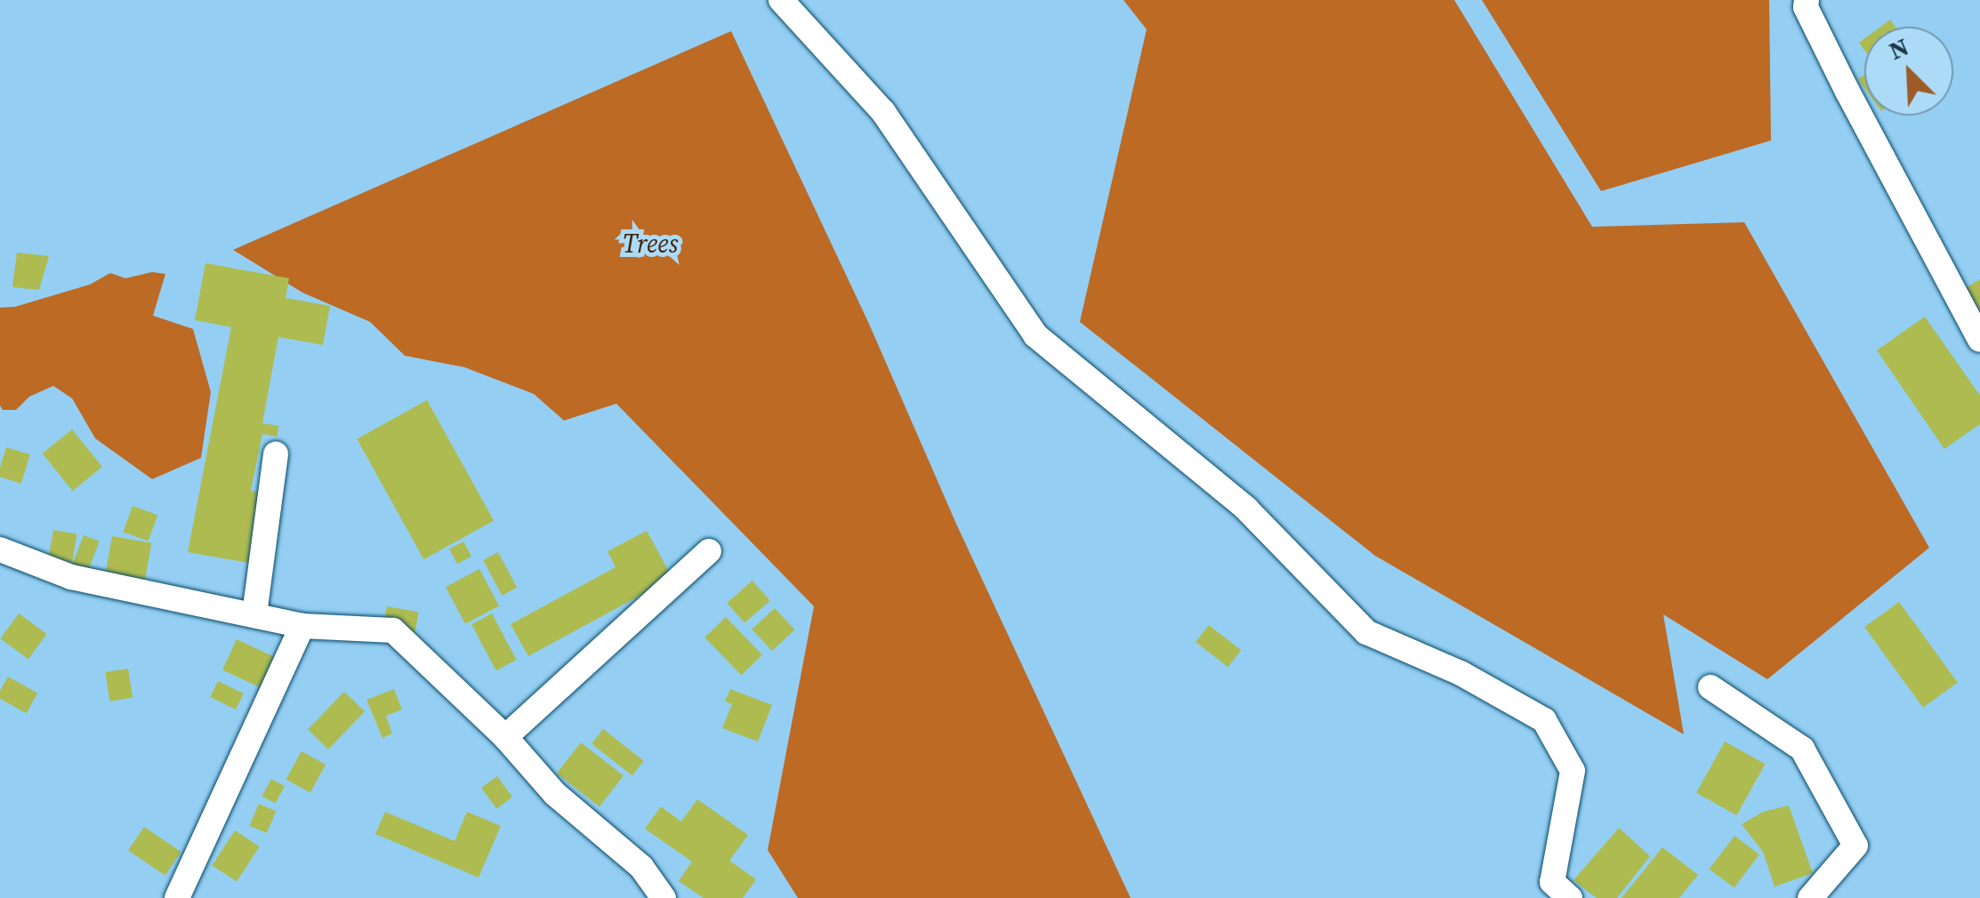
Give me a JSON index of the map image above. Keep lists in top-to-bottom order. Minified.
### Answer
{"parks":["Trees"],"north":"top left"}
